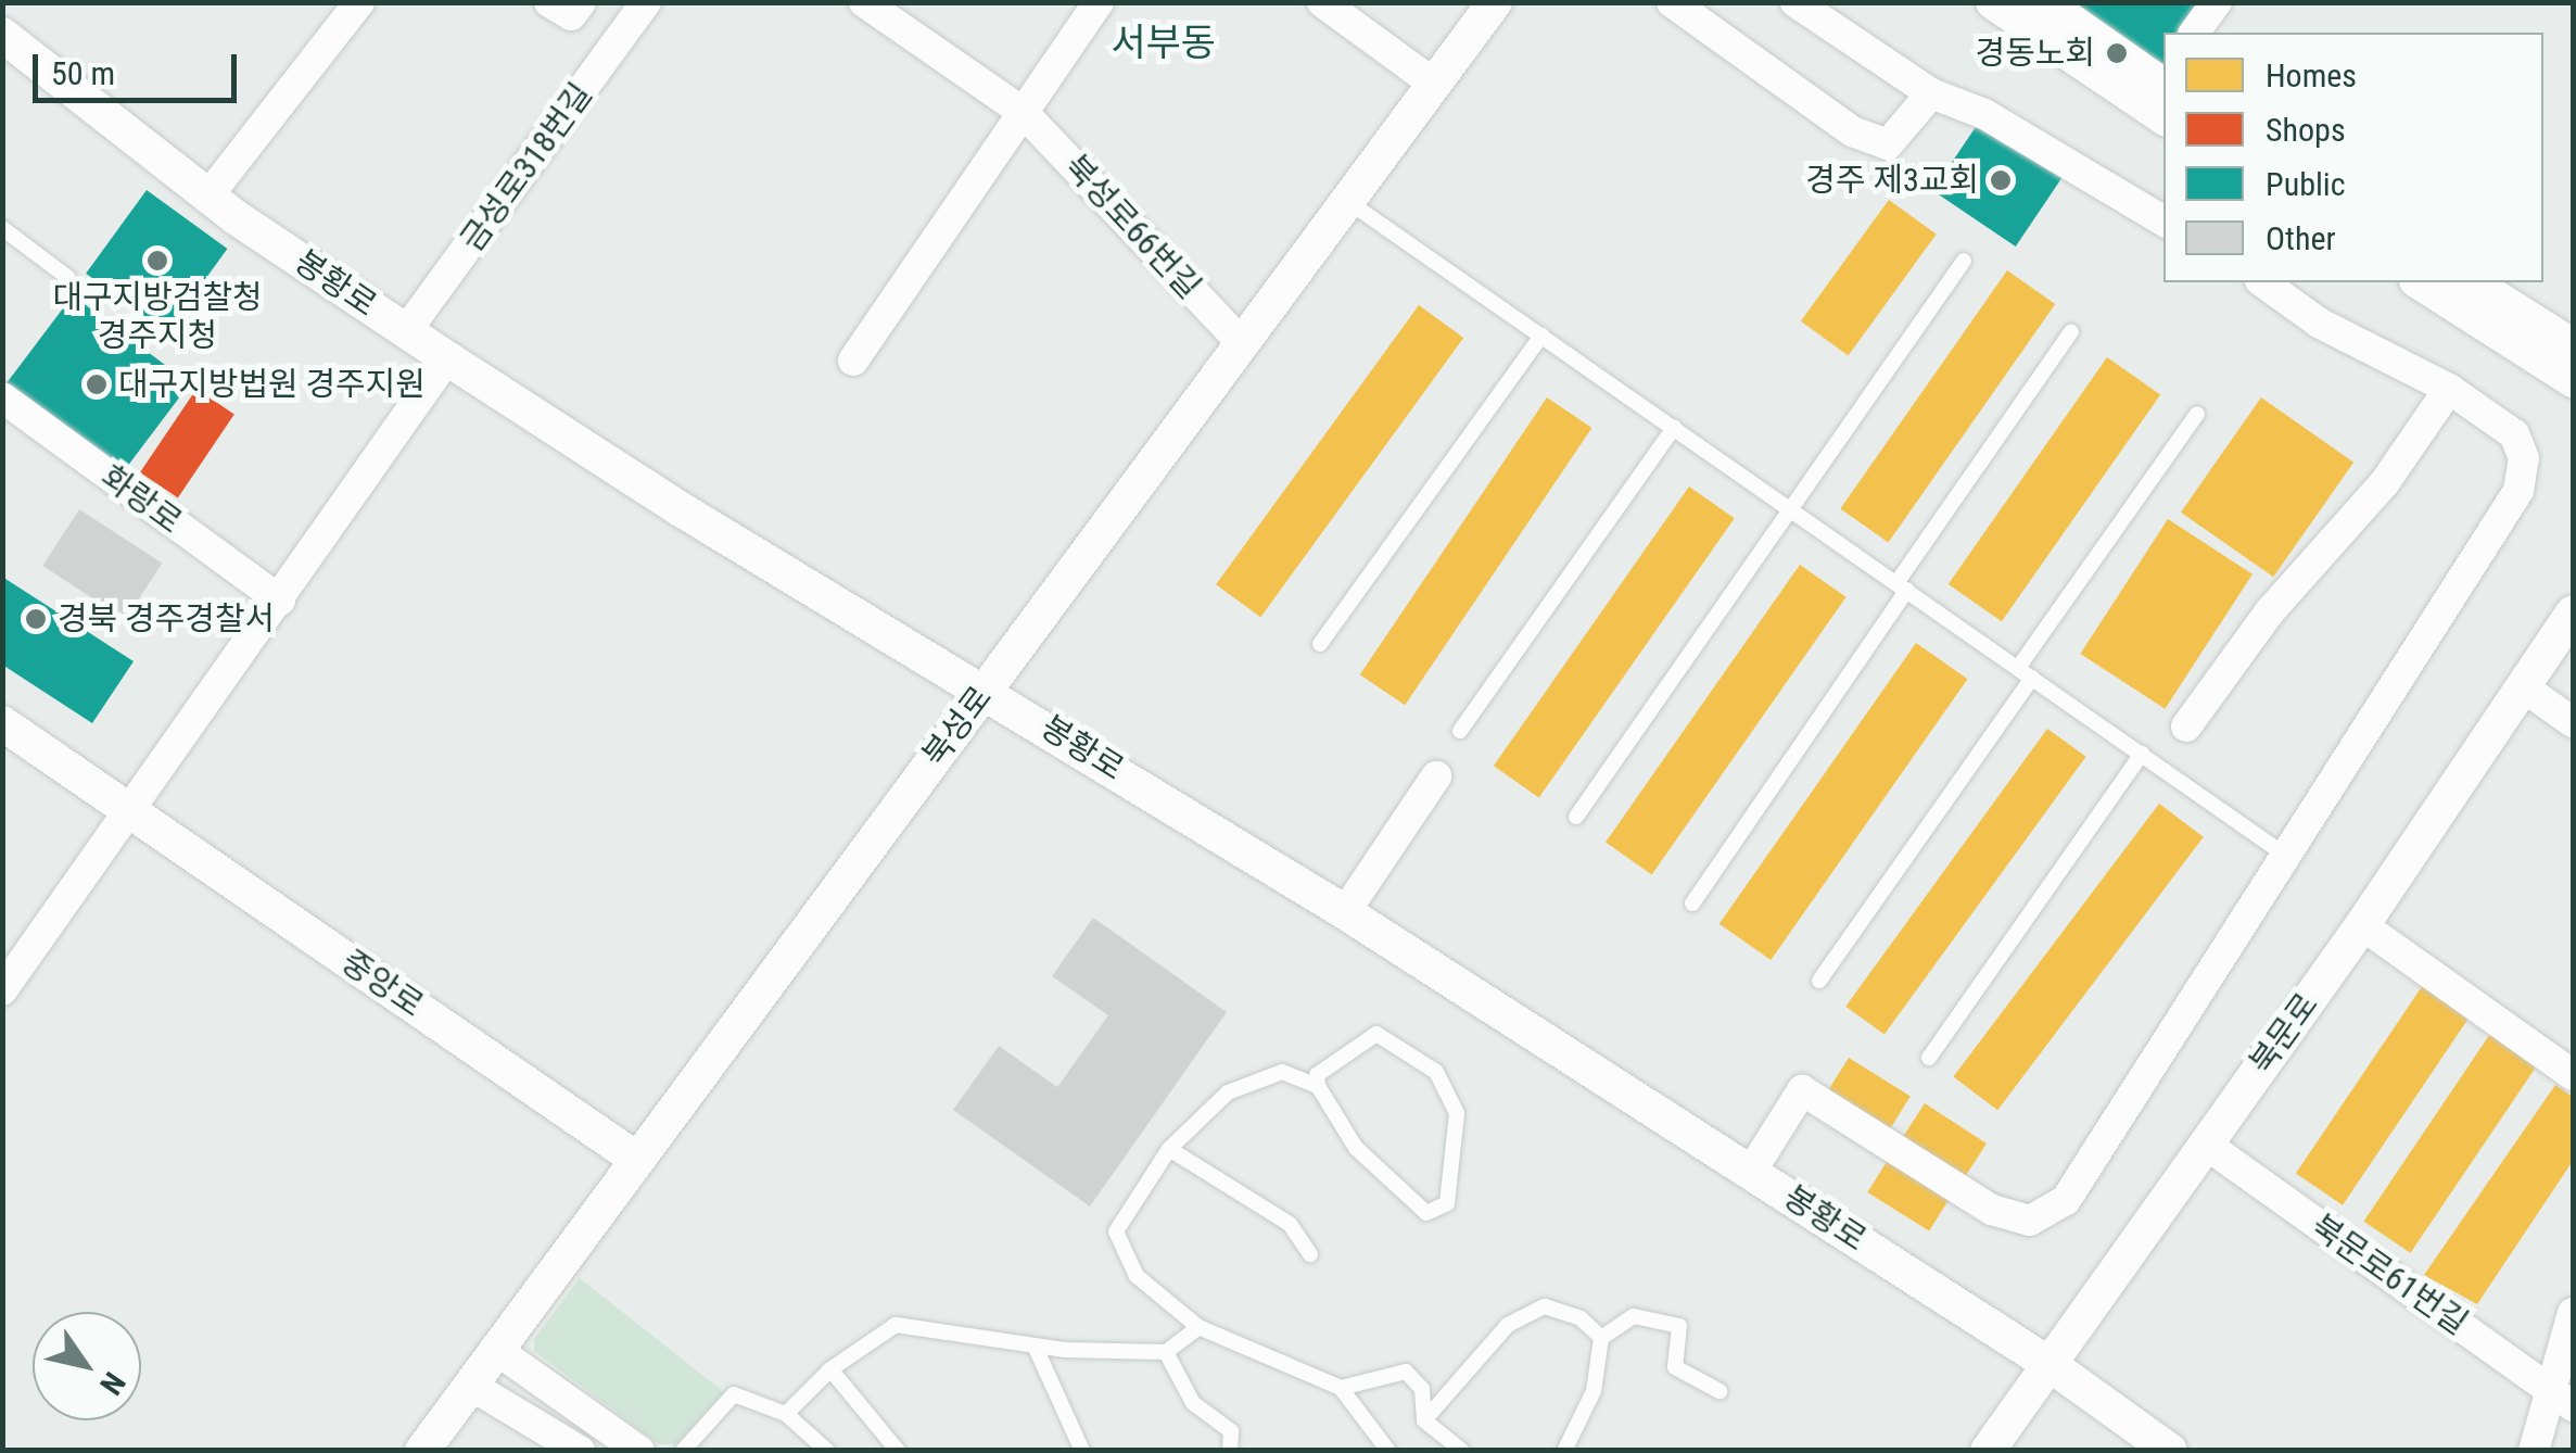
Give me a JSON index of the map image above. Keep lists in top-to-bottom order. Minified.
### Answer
{"streets":{"street":["금성로318번길","북성로66번길","봉황로","화랑로","북성로","중앙로","북문로","북문로61번길"]},"crossings":[["금성로318번길","봉황로"],["북성로66번길","북성로"],["봉황로","북성로"],["봉황로","북문로"],["북성로","중앙로"],["북문로","북문로61번길"]],"districts":["서부동"],"places":["경동노회","경주 제3교회","대구지방검찰청 경주지청","대구지방법원 경주지원","경북 경주경찰서"],"legend":["Homes","Shops","Public","Other"],"scale_bar":"50 m","north":"bottom right"}
